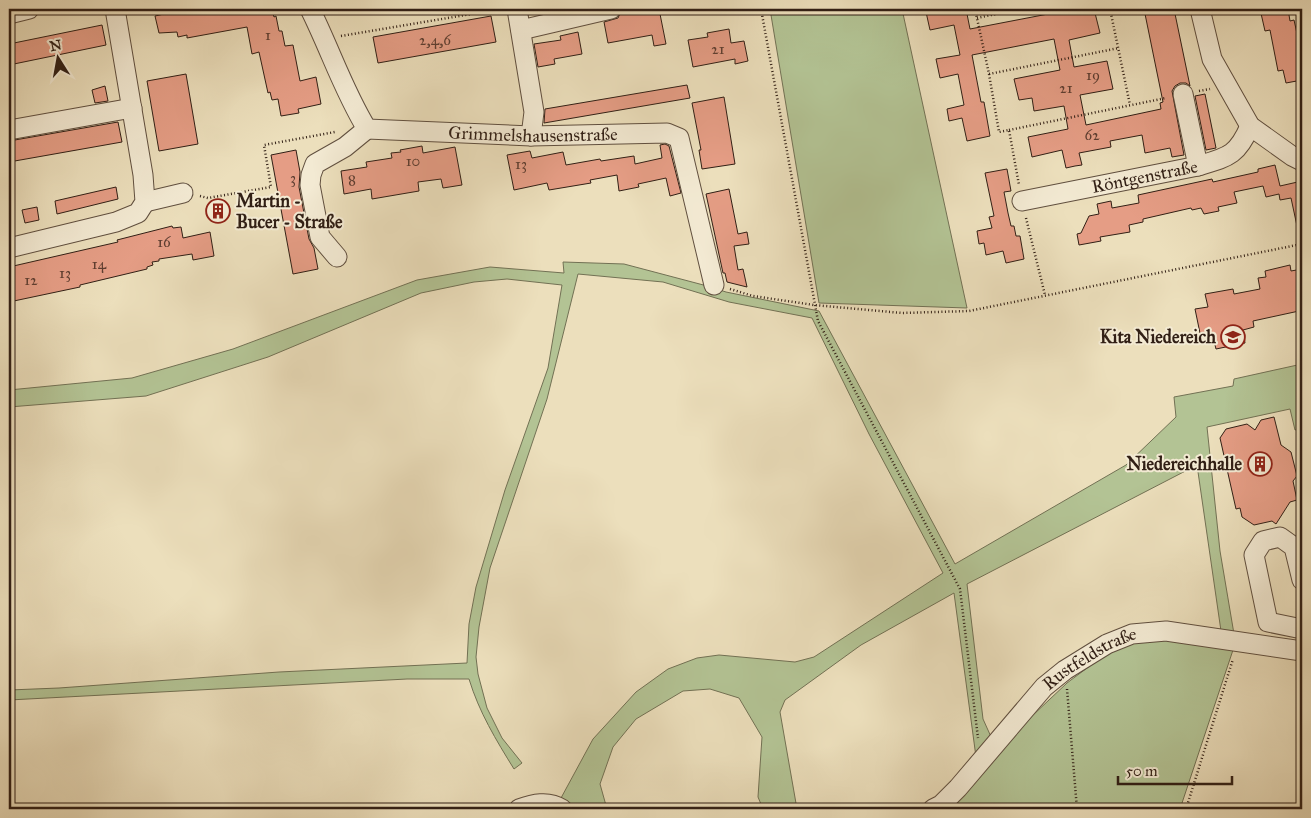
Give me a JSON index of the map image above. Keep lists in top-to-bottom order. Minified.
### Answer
{"streets":{"street":["Grimmelshausenstraße","Röntgenstraße","Rustfeldstraße"]},"places":{"building":["Martin - Bucer - Straße","Niedereichhalle"],"school or university":["Kita Niedereich"]},"house_numbers":["1","2,4,6","21","19","21","62","10","13","3","8","16","14","13","12"],"scale_bar":"50 m","north":"top"}
